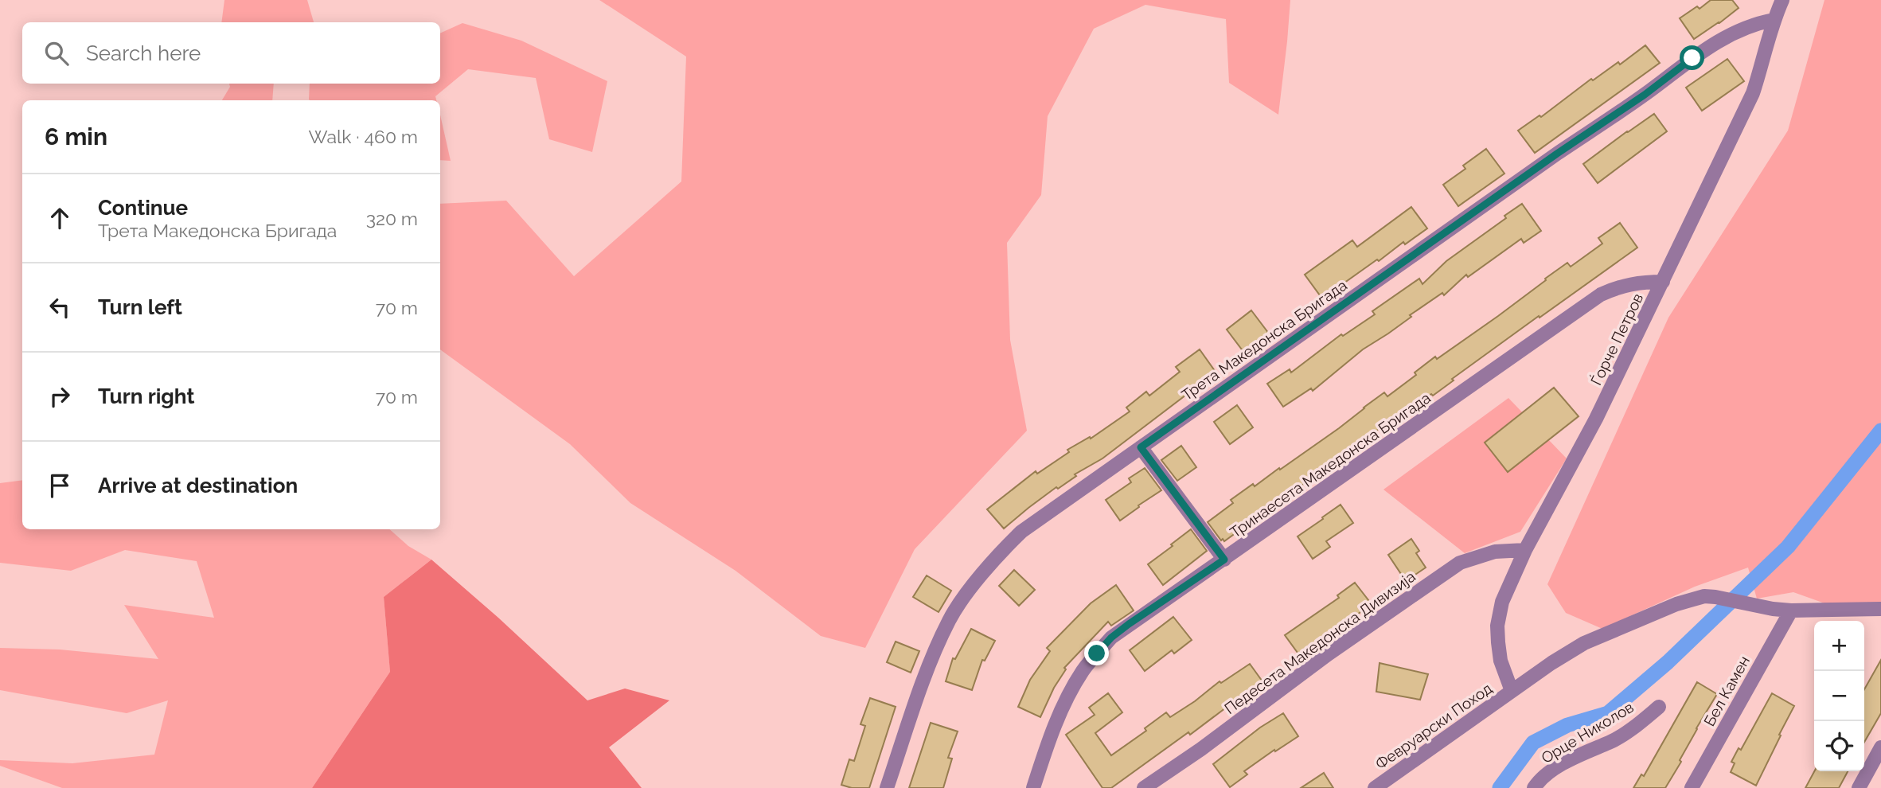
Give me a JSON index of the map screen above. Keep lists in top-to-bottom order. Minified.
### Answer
{"streets":{"street":["Ѓорче Петров","Трета Македонска Бригада","Тринаесета Македонска Бригада","Педесета Македонска Дивизија","Бел Камен","Февруарски Поход","Орце Николов"]},"crossings":[["Ѓорче Петров","Трета Македонска Бригада"],["Ѓорче Петров","Тринаесета Македонска Бригада"],["Ѓорче Петров","Педесета Македонска Дивизија"],["Ѓорче Петров","Февруарски Поход"],["Бел Камен","Февруарски Поход"]],"page":{"search":"Search here","heading":["6 min","Walk · 460 m"],"list":[["Continue","Трета Македонска Бригада","320 m"],["Turn left","70 m"],["Turn right","70 m"],"Arrive at destination"],"map_buttons":["+","−"]}}
